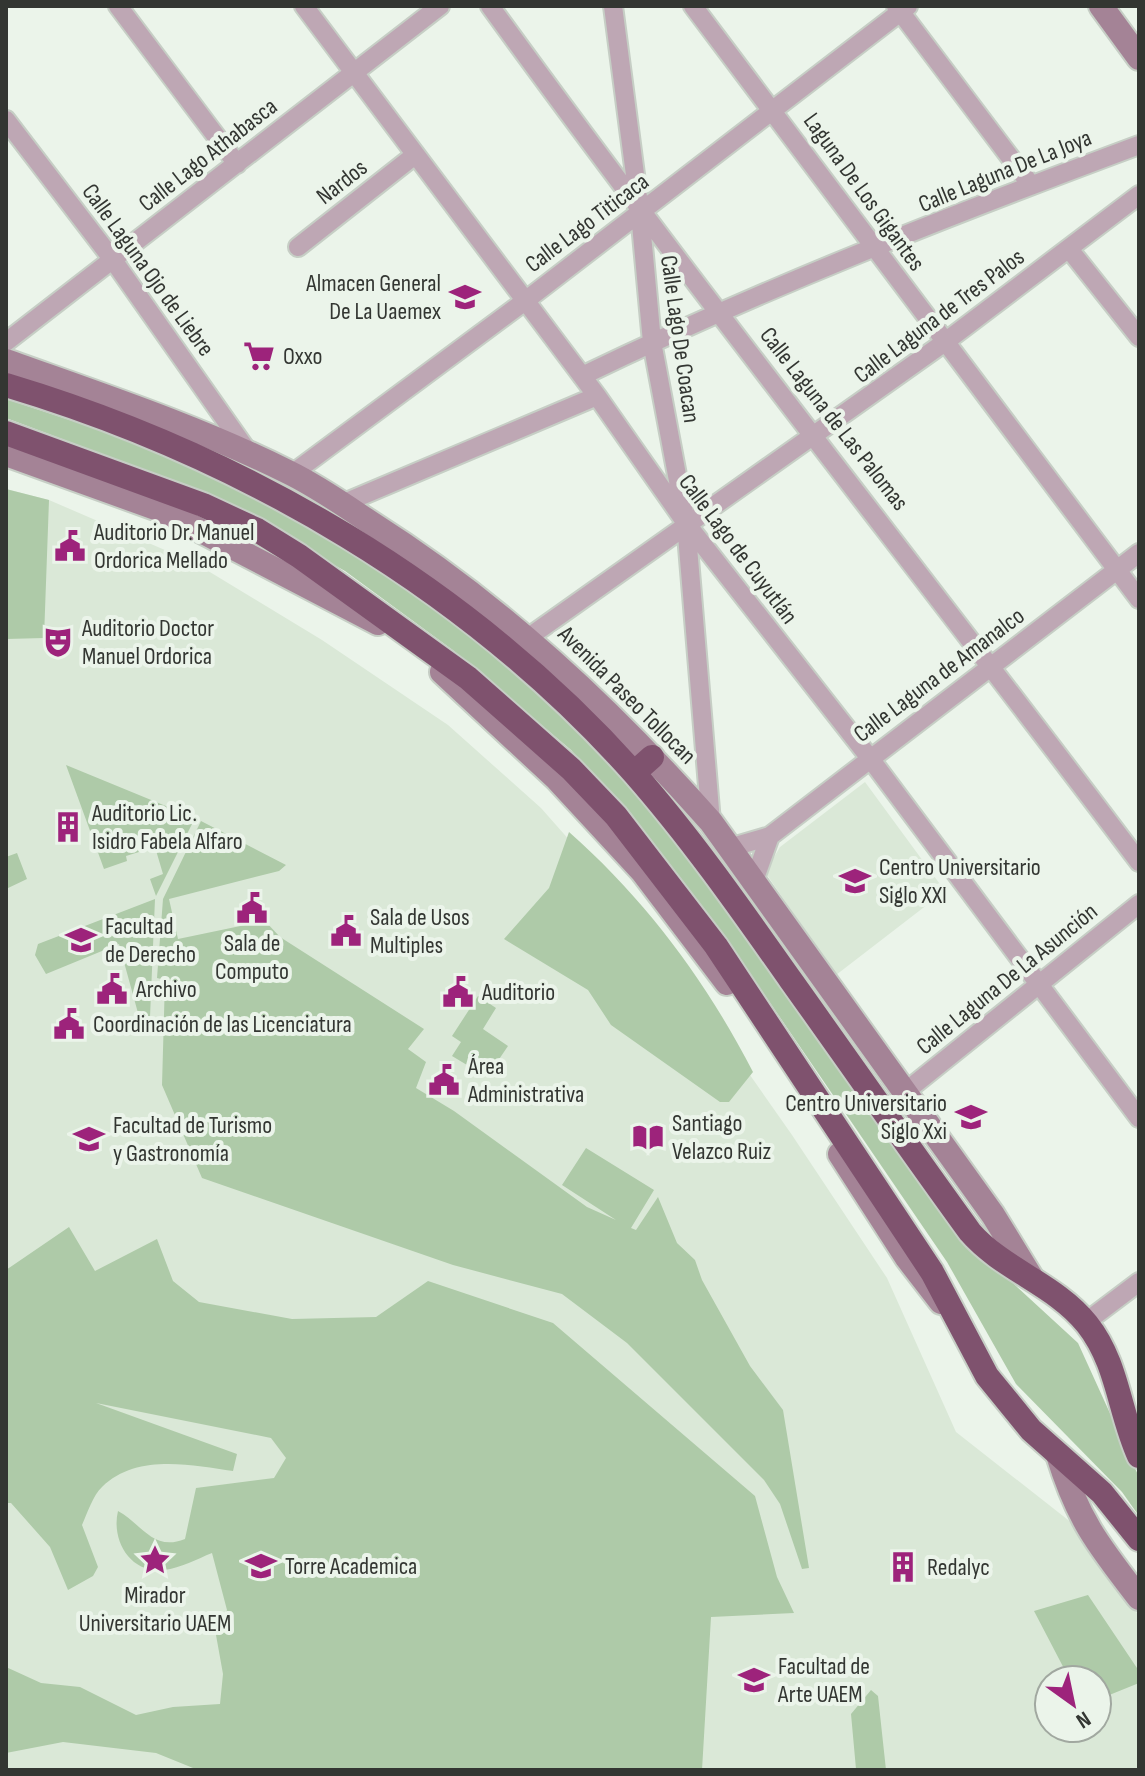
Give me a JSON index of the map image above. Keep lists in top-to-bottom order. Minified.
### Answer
{"streets":{"highway":["Avenida Paseo Tollocan"],"street":["Calle Lago Athabasca","Calle Laguna De La Joya","Nardos","Laguna De Los Gigantes","Calle Lago Titicaca","Calle Laguna Ojo de Liebre","Calle Laguna de Tres Palos","Calle Lago De Coacan","Calle Laguna de Las Palomas","Calle Lago de Cuyutlán","Calle Laguna de Amanalco","Calle Laguna De La Asunción"]},"crossings":[["Calle Lago Athabasca","Calle Laguna Ojo de Liebre"],["Calle Lago Athabasca","Calle Lago de Cuyutlán"],["Calle Laguna De La Joya","Laguna De Los Gigantes"],["Calle Laguna De La Joya","Calle Lago De Coacan"],["Calle Laguna De La Joya","Calle Laguna de Las Palomas"],["Calle Laguna De La Joya","Calle Lago de Cuyutlán"],["Nardos","Calle Lago de Cuyutlán"],["Laguna De Los Gigantes","Calle Lago Titicaca"],["Laguna De Los Gigantes","Calle Laguna de Tres Palos"],["Laguna De Los Gigantes","Calle Laguna de Amanalco"],["Calle Lago Titicaca","Calle Lago De Coacan"],["Calle Lago Titicaca","Calle Laguna de Las Palomas"],["Calle Lago Titicaca","Calle Lago de Cuyutlán"],["Calle Lago Titicaca","Avenida Paseo Tollocan"],["Calle Laguna Ojo de Liebre","Avenida Paseo Tollocan"],["Calle Laguna de Tres Palos","Calle Lago De Coacan"],["Calle Laguna de Tres Palos","Calle Laguna de Las Palomas"],["Calle Laguna de Tres Palos","Calle Lago de Cuyutlán"],["Calle Laguna de Tres Palos","Avenida Paseo Tollocan"],["Calle Lago De Coacan","Calle Laguna de Las Palomas"],["Calle Lago De Coacan","Calle Lago de Cuyutlán"],["Calle Lago De Coacan","Avenida Paseo Tollocan"],["Calle Laguna de Las Palomas","Calle Laguna de Amanalco"],["Calle Lago de Cuyutlán","Calle Laguna de Amanalco"],["Calle Lago de Cuyutlán","Calle Laguna De La Asunción"],["Calle Laguna de Amanalco","Avenida Paseo Tollocan"],["Avenida Paseo Tollocan","Calle Laguna De La Asunción"]],"places":{"school or university":["Almacen General De La Uaemex","Centro Universitario Siglo XXI","Facultad de Derecho","Centro Universitario Siglo Xxi","Facultad de Turismo y Gastronomía","Torre Academica","Facultad de Arte UAEM"],"supermarket":["Oxxo"],"public building":["Auditorio Dr. Manuel Ordorica Mellado","Sala de Computo","Sala de Usos Multiples","Archivo","Auditorio","Coordinación de las Licenciatura","Área Administrativa"],"theatre":["Auditorio Doctor Manuel Ordorica"],"building":["Auditorio Lic. Isidro Fabela Alfaro","Redalyc"],"library":["Santiago Velazco Ruiz"],"place":["Mirador Universitario UAEM"]},"north":"bottom right"}
